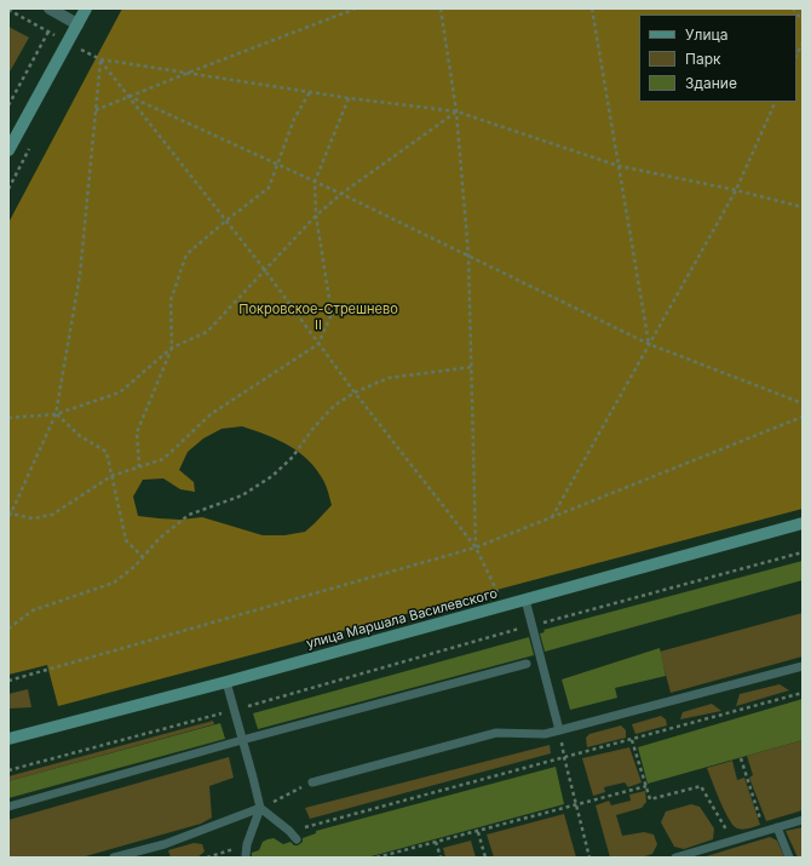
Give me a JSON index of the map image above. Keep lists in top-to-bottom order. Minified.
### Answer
{"streets":{"main road":["улица Маршала Василевского"]},"parks":["Покровское-Стрешнево II"],"legend":["Улица","Парк","Здание"]}
